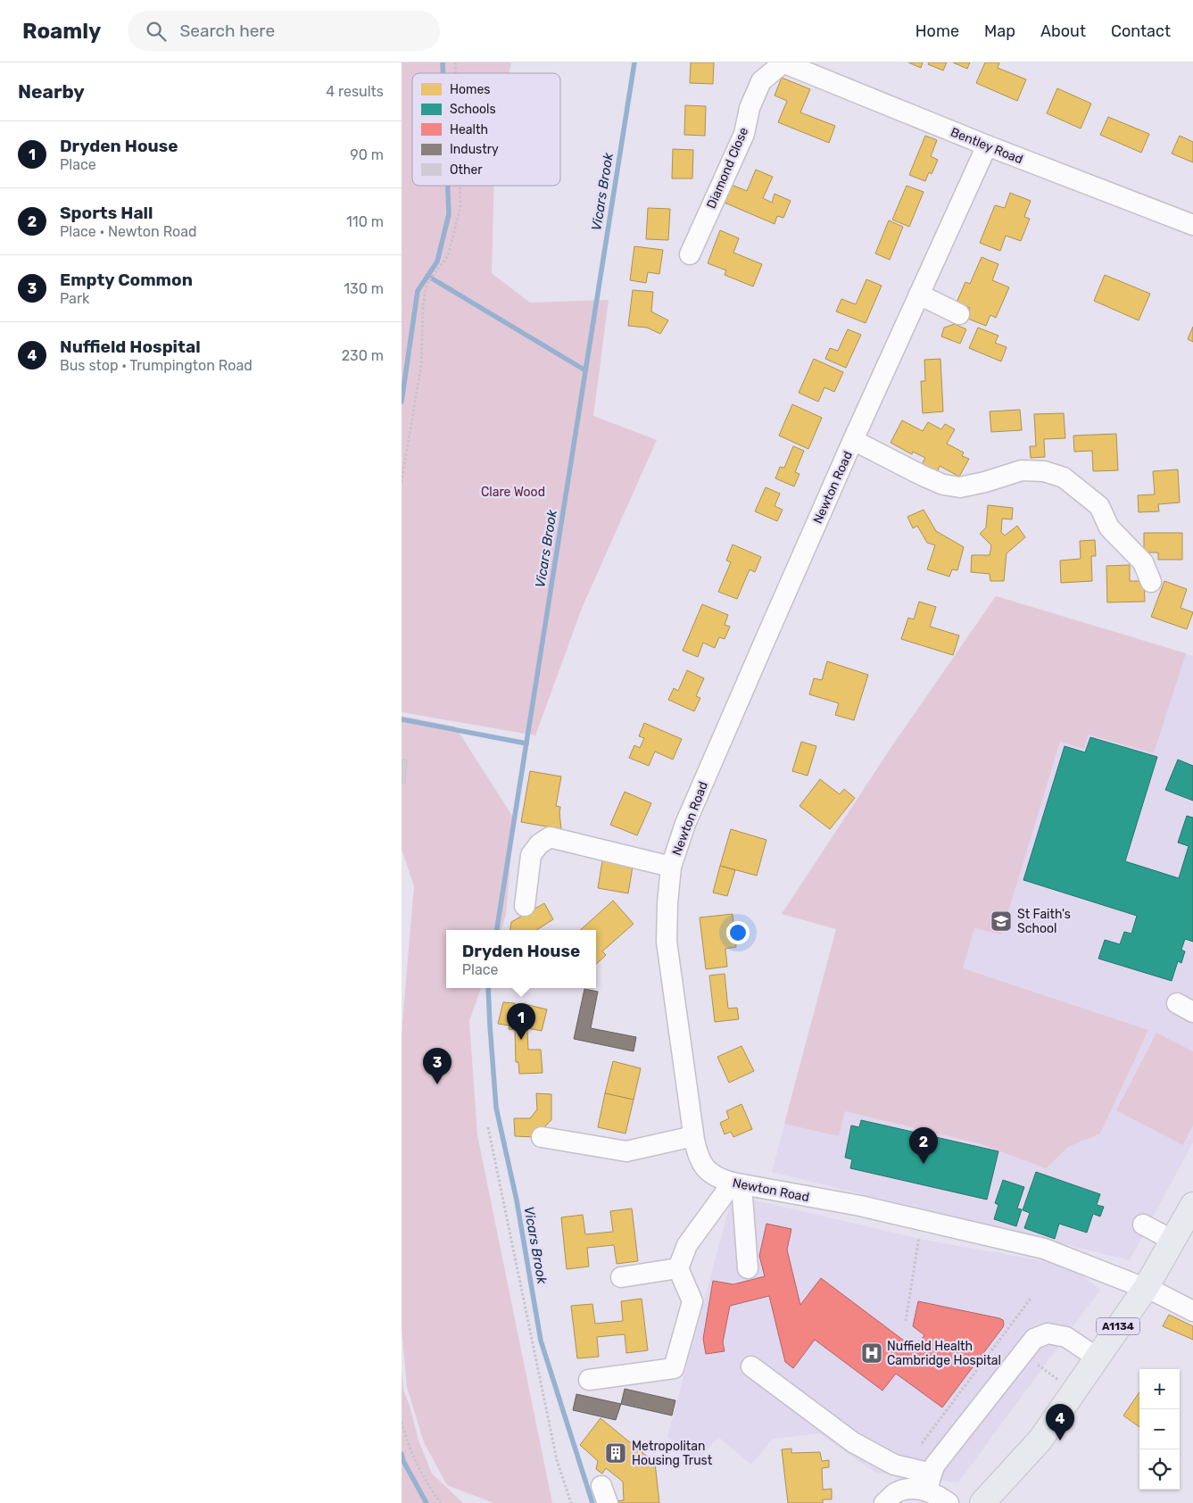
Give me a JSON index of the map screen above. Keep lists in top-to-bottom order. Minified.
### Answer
{"streets":{"main road":["A1134"],"street":["Bentley Road","Diamond Close","Newton Road"]},"crossings":[["Bentley Road","Diamond Close"],["Bentley Road","Newton Road"],["Newton Road","A1134"]],"water":["Vicars Brook"],"parks":["Clare Wood"],"places":{"school or university":["St Faith's School"],"hospital":["Nuffield Health Cambridge Hospital"],"building":["Metropolitan Housing Trust"]},"legend":["Homes","Schools","Health","Industry","Other"],"page":{"header":"Roamly","search":"Search here","nav":["Home","Map","About","Contact"],"heading":["Nearby","4 results"],"list":[{"mark":"1","name":"Dryden House","note":"Place","value":"90 m"},{"mark":"2","name":"Sports Hall","note":"Place · Newton Road","value":"110 m"},{"mark":"3","name":"Empty Common","note":"Park","value":"130 m"},{"mark":"4","name":"Nuffield Hospital","note":"Bus stop · Trumpington Road","value":"230 m"}],"popup":["Dryden House","Place"],"pins":["1","3","2","4"],"map_buttons":["+","−"]}}
